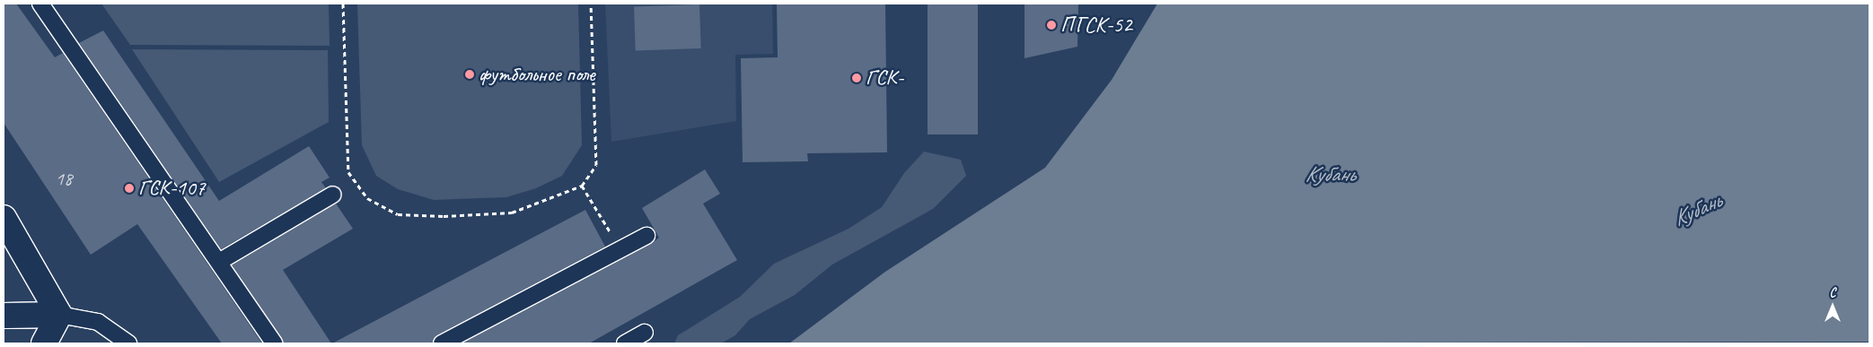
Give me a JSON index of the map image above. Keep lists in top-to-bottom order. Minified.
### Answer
{"water":["Кубань"],"places":["ПГСК-52","футбольное поле","ГСК-","ГСК-107"],"house_numbers":["18"],"north":"top"}
